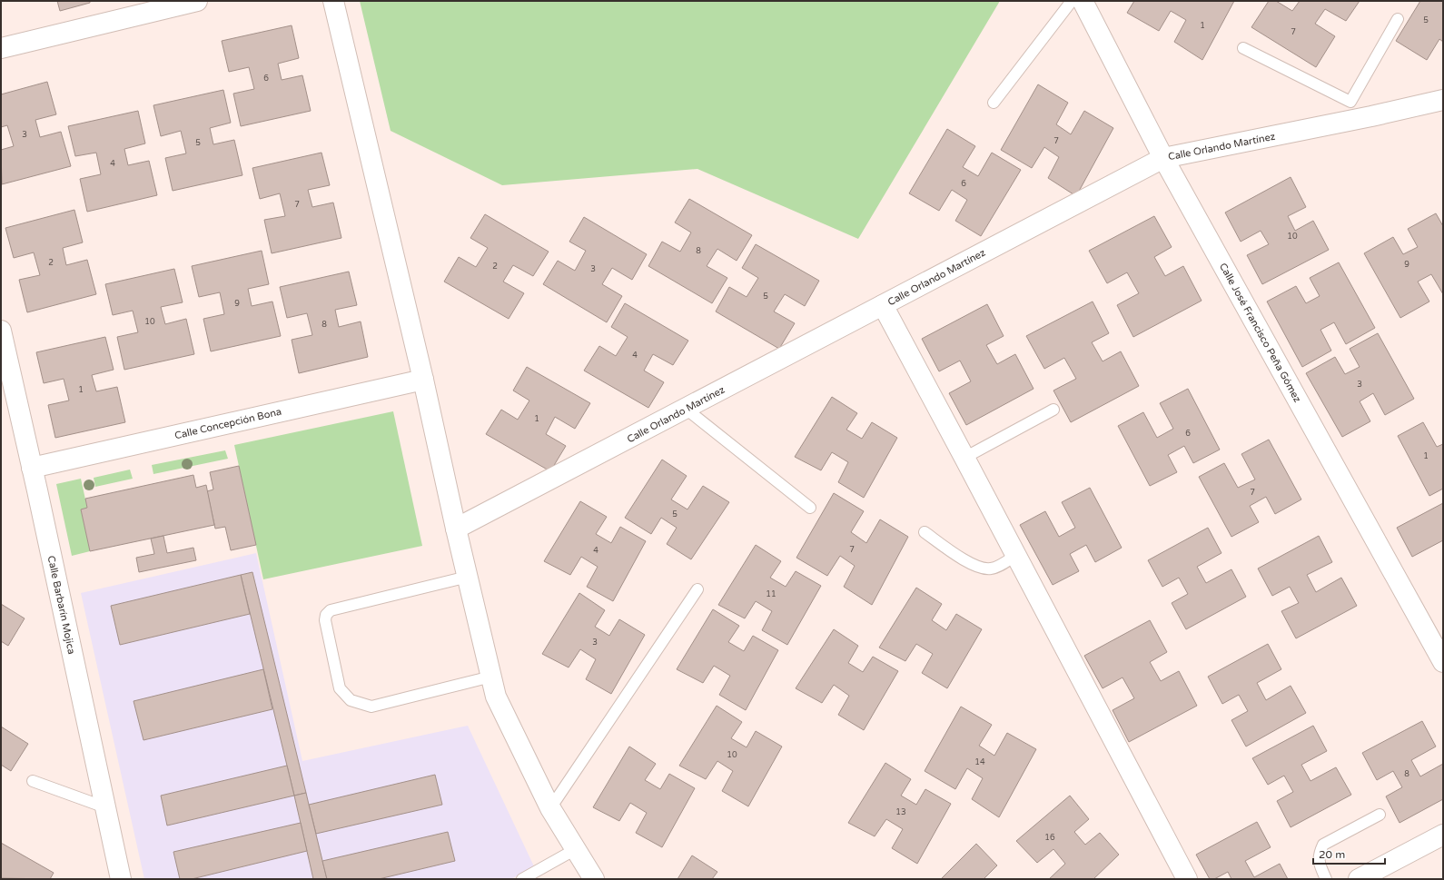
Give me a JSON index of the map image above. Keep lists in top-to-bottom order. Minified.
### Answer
{"streets":{"street":["Calle Orlando Martínez","Calle José Francisco Peña Gómez","Calle Concepción Bona","Calle Barbarín Mojica"]},"crossings":[["Calle Orlando Martínez","Calle José Francisco Peña Gómez"],["Calle Concepción Bona","Calle Barbarín Mojica"]],"house_numbers":["5","1","7","6","3","7","5","4","6","7","10","8","2","9","2","3","5","9","10","8","4","3","1","1","6","1","7","5","7","4","11","3","10","14","8","13","16"],"scale_bar":"20 m"}
